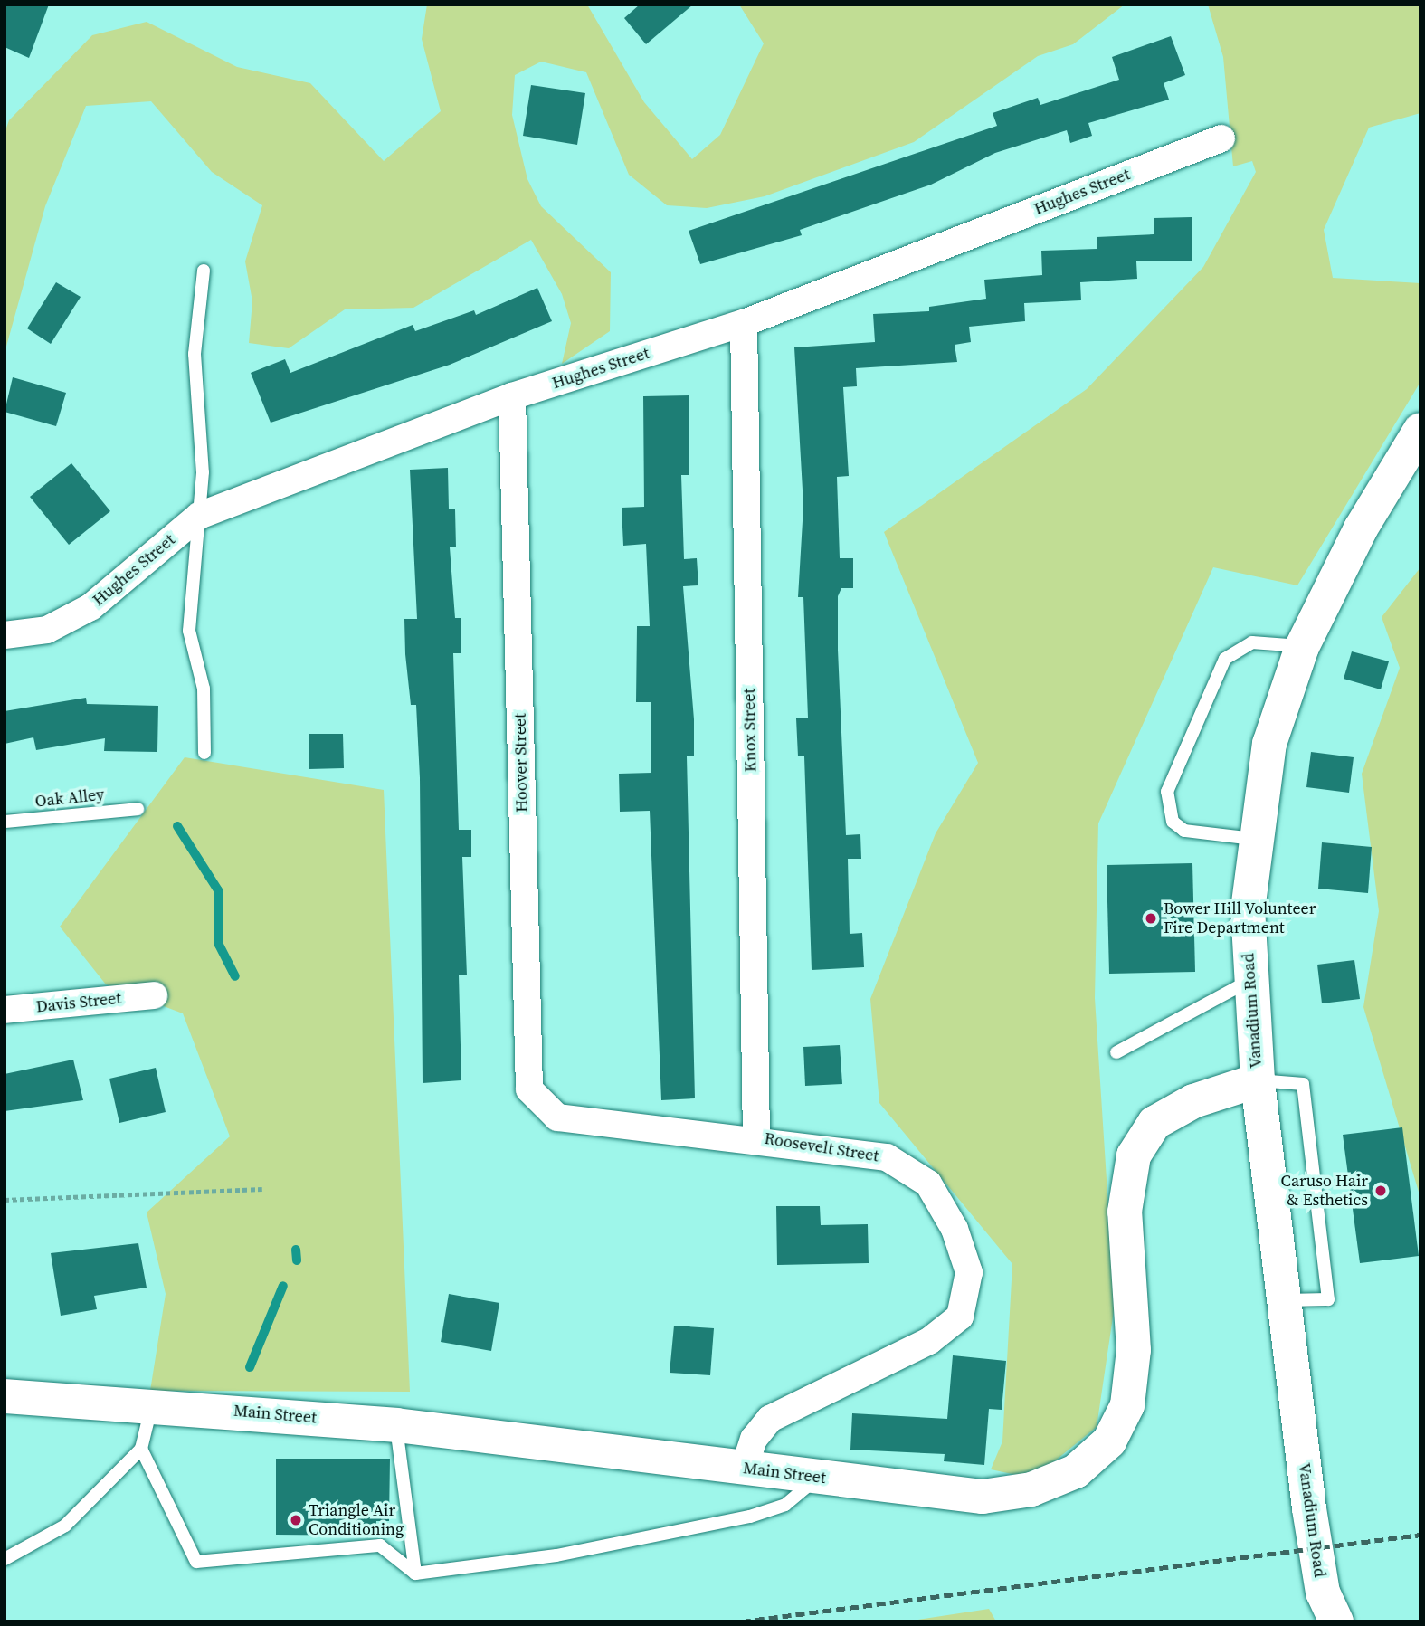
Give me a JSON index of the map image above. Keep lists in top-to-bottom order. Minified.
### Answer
{"streets":{"street":["Hughes Street","Knox Street","Hoover Street","Davis Street","Vanadium Road","Roosevelt Street","Main Street"],"lane":["Oak Alley"]},"crossings":[["Hughes Street","Knox Street"],["Hughes Street","Hoover Street"],["Knox Street","Roosevelt Street"],["Hoover Street","Roosevelt Street"],["Vanadium Road","Main Street"],["Roosevelt Street","Main Street"]],"places":["Bower Hill Volunteer Fire Department","Caruso Hair & Esthetics","Triangle Air Conditioning"]}
